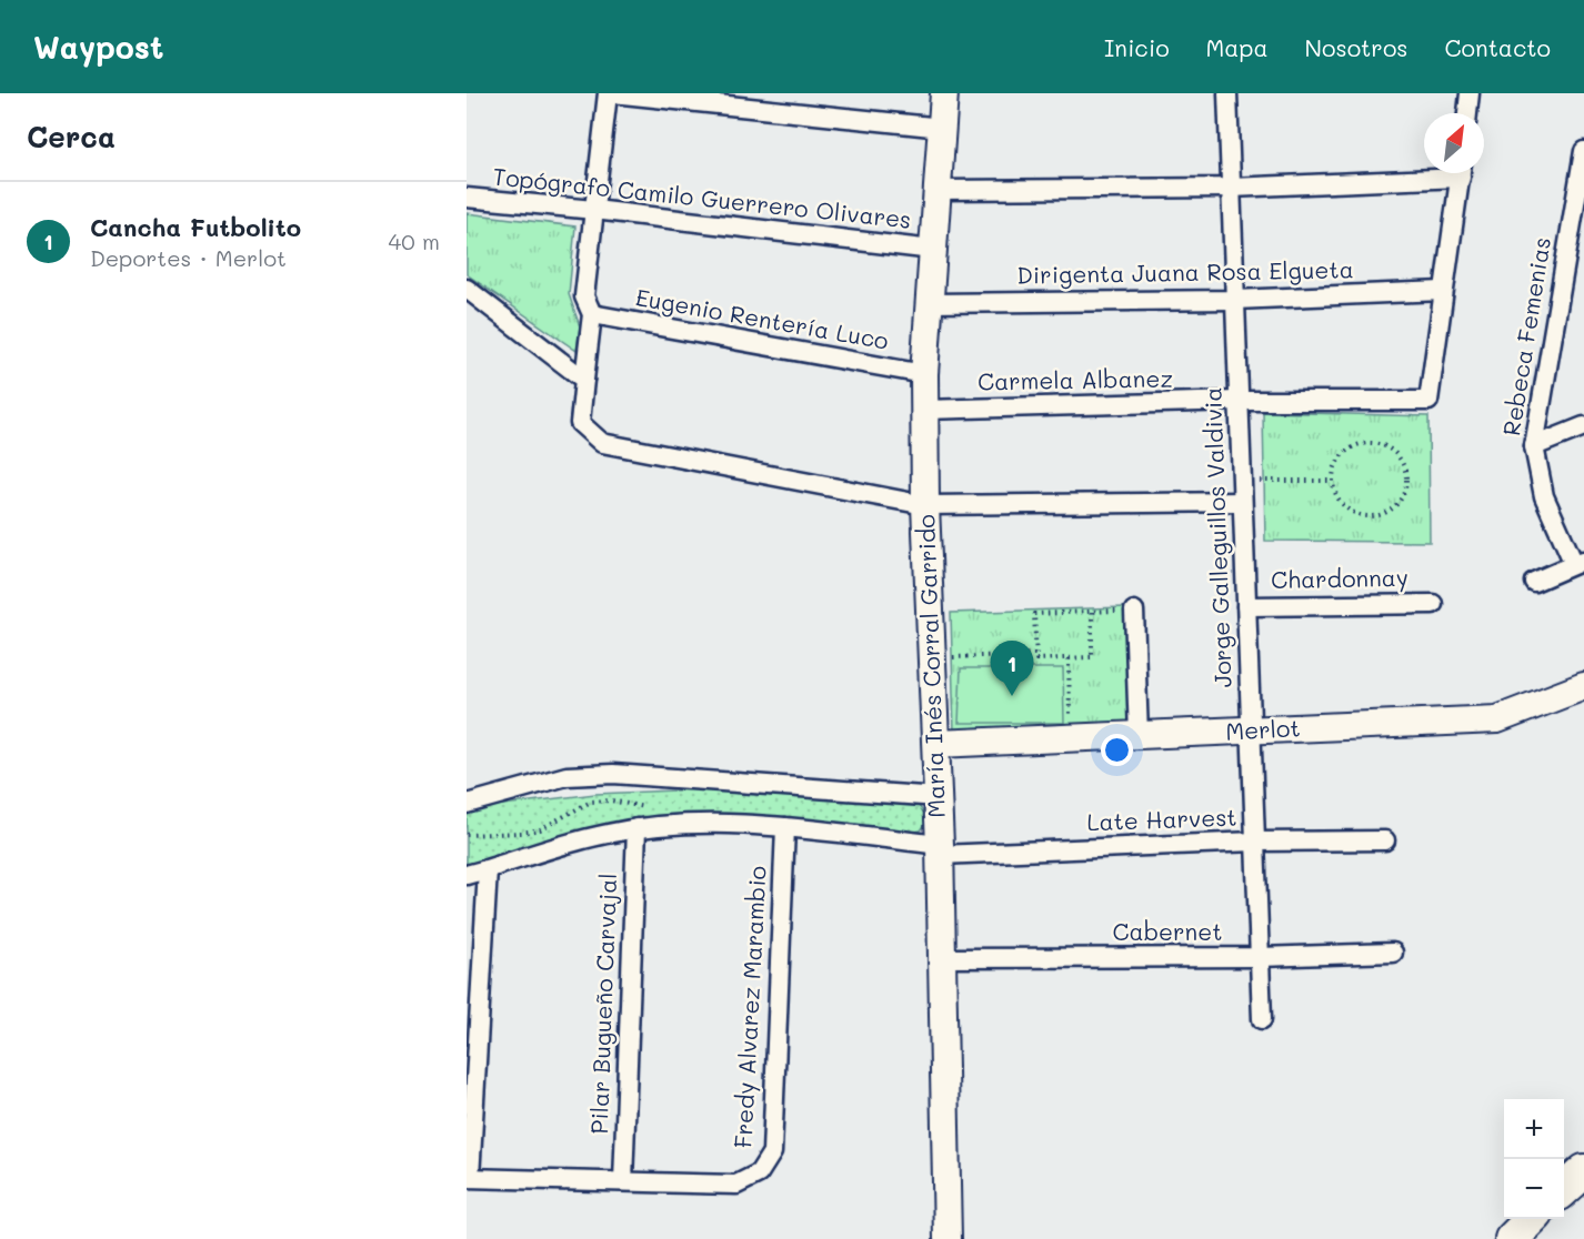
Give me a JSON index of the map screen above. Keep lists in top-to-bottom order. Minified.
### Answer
{"streets":{"street":["Topógrafo Camilo Guerrero Olivares","Dirigenta Juana Rosa Elgueta","Eugenio Rentería Luco","Rebeca Femenias","Carmela Albanez","Jorge Galleguillos Valdivia","Chardonnay","María Inés Corral Garrido","Merlot","Late Harvest","Cabernet","Pilar Bugueño Carvajal","Fredy Alvarez Marambio"]},"crossings":[["Topógrafo Camilo Guerrero Olivares","María Inés Corral Garrido"],["Dirigenta Juana Rosa Elgueta","Carmela Albanez"],["Dirigenta Juana Rosa Elgueta","Jorge Galleguillos Valdivia"],["Dirigenta Juana Rosa Elgueta","María Inés Corral Garrido"],["Eugenio Rentería Luco","María Inés Corral Garrido"],["Carmela Albanez","Jorge Galleguillos Valdivia"],["Carmela Albanez","María Inés Corral Garrido"],["Jorge Galleguillos Valdivia","Chardonnay"],["Jorge Galleguillos Valdivia","Merlot"],["Jorge Galleguillos Valdivia","Late Harvest"],["Jorge Galleguillos Valdivia","Cabernet"],["María Inés Corral Garrido","Merlot"],["María Inés Corral Garrido","Late Harvest"],["María Inés Corral Garrido","Cabernet"],["Late Harvest","Pilar Bugueño Carvajal"],["Late Harvest","Fredy Alvarez Marambio"],["Pilar Bugueño Carvajal","Fredy Alvarez Marambio"]],"north":"top right","page":{"header":"Waypost","nav":["Inicio","Mapa","Nosotros","Contacto"],"heading":"Cerca","list":[{"mark":"1","name":"Cancha Futbolito","note":"Deportes · Merlot","value":"40 m"}],"pins":"1","map_buttons":["+","−"]}}
